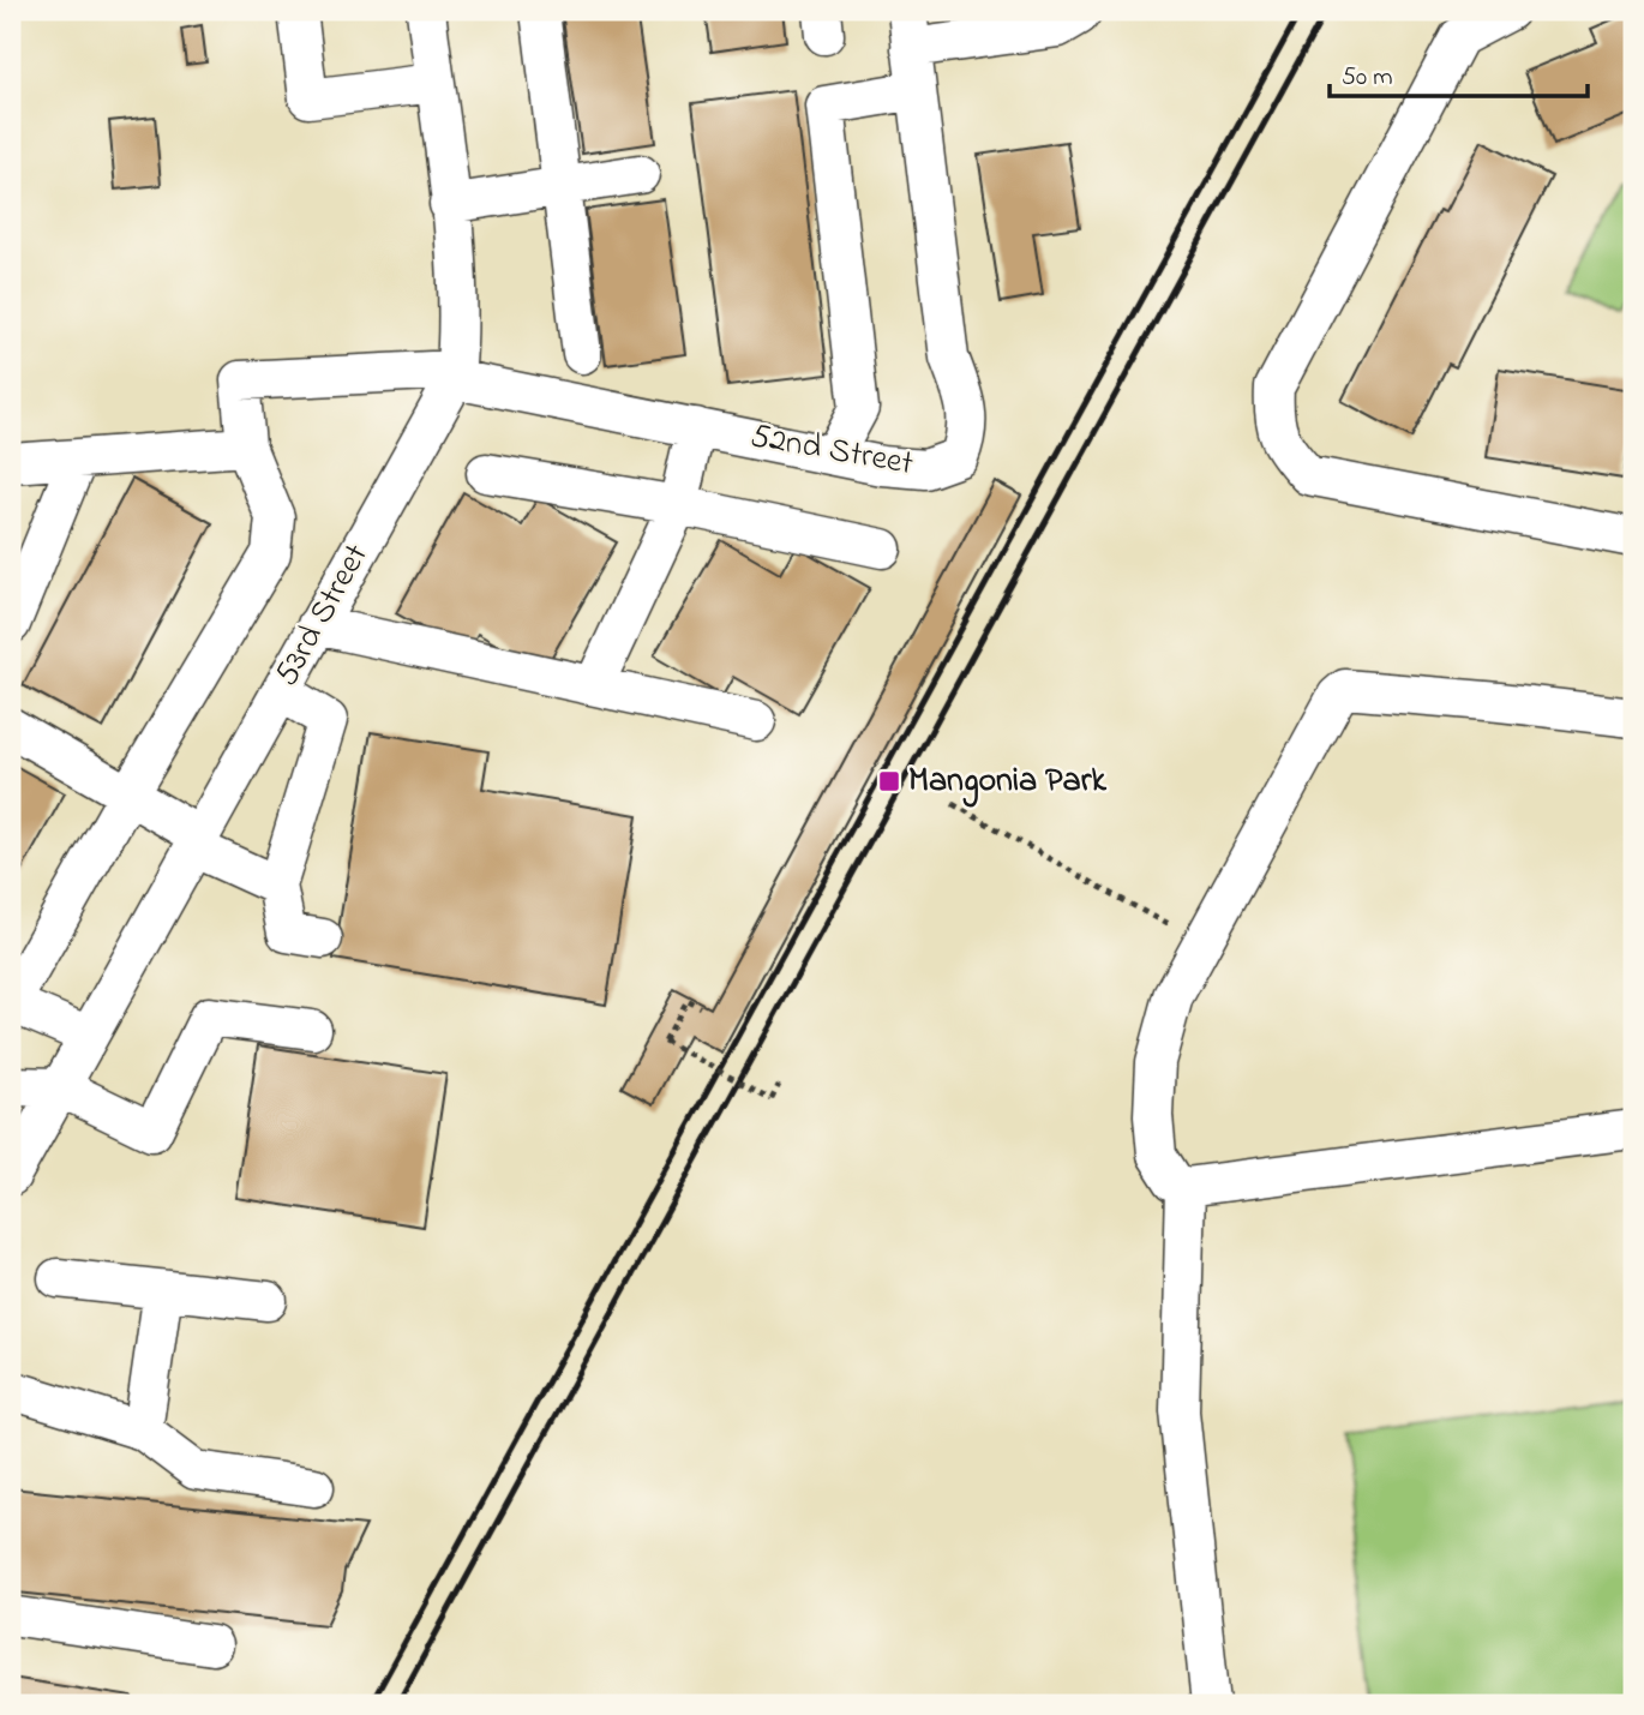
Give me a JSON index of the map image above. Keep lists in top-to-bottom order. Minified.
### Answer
{"streets":{"street":["52nd Street","53rd Street"]},"crossings":[["52nd Street","53rd Street"]],"places":{"transit":["Mangonia Park"]},"scale_bar":"50 m"}
